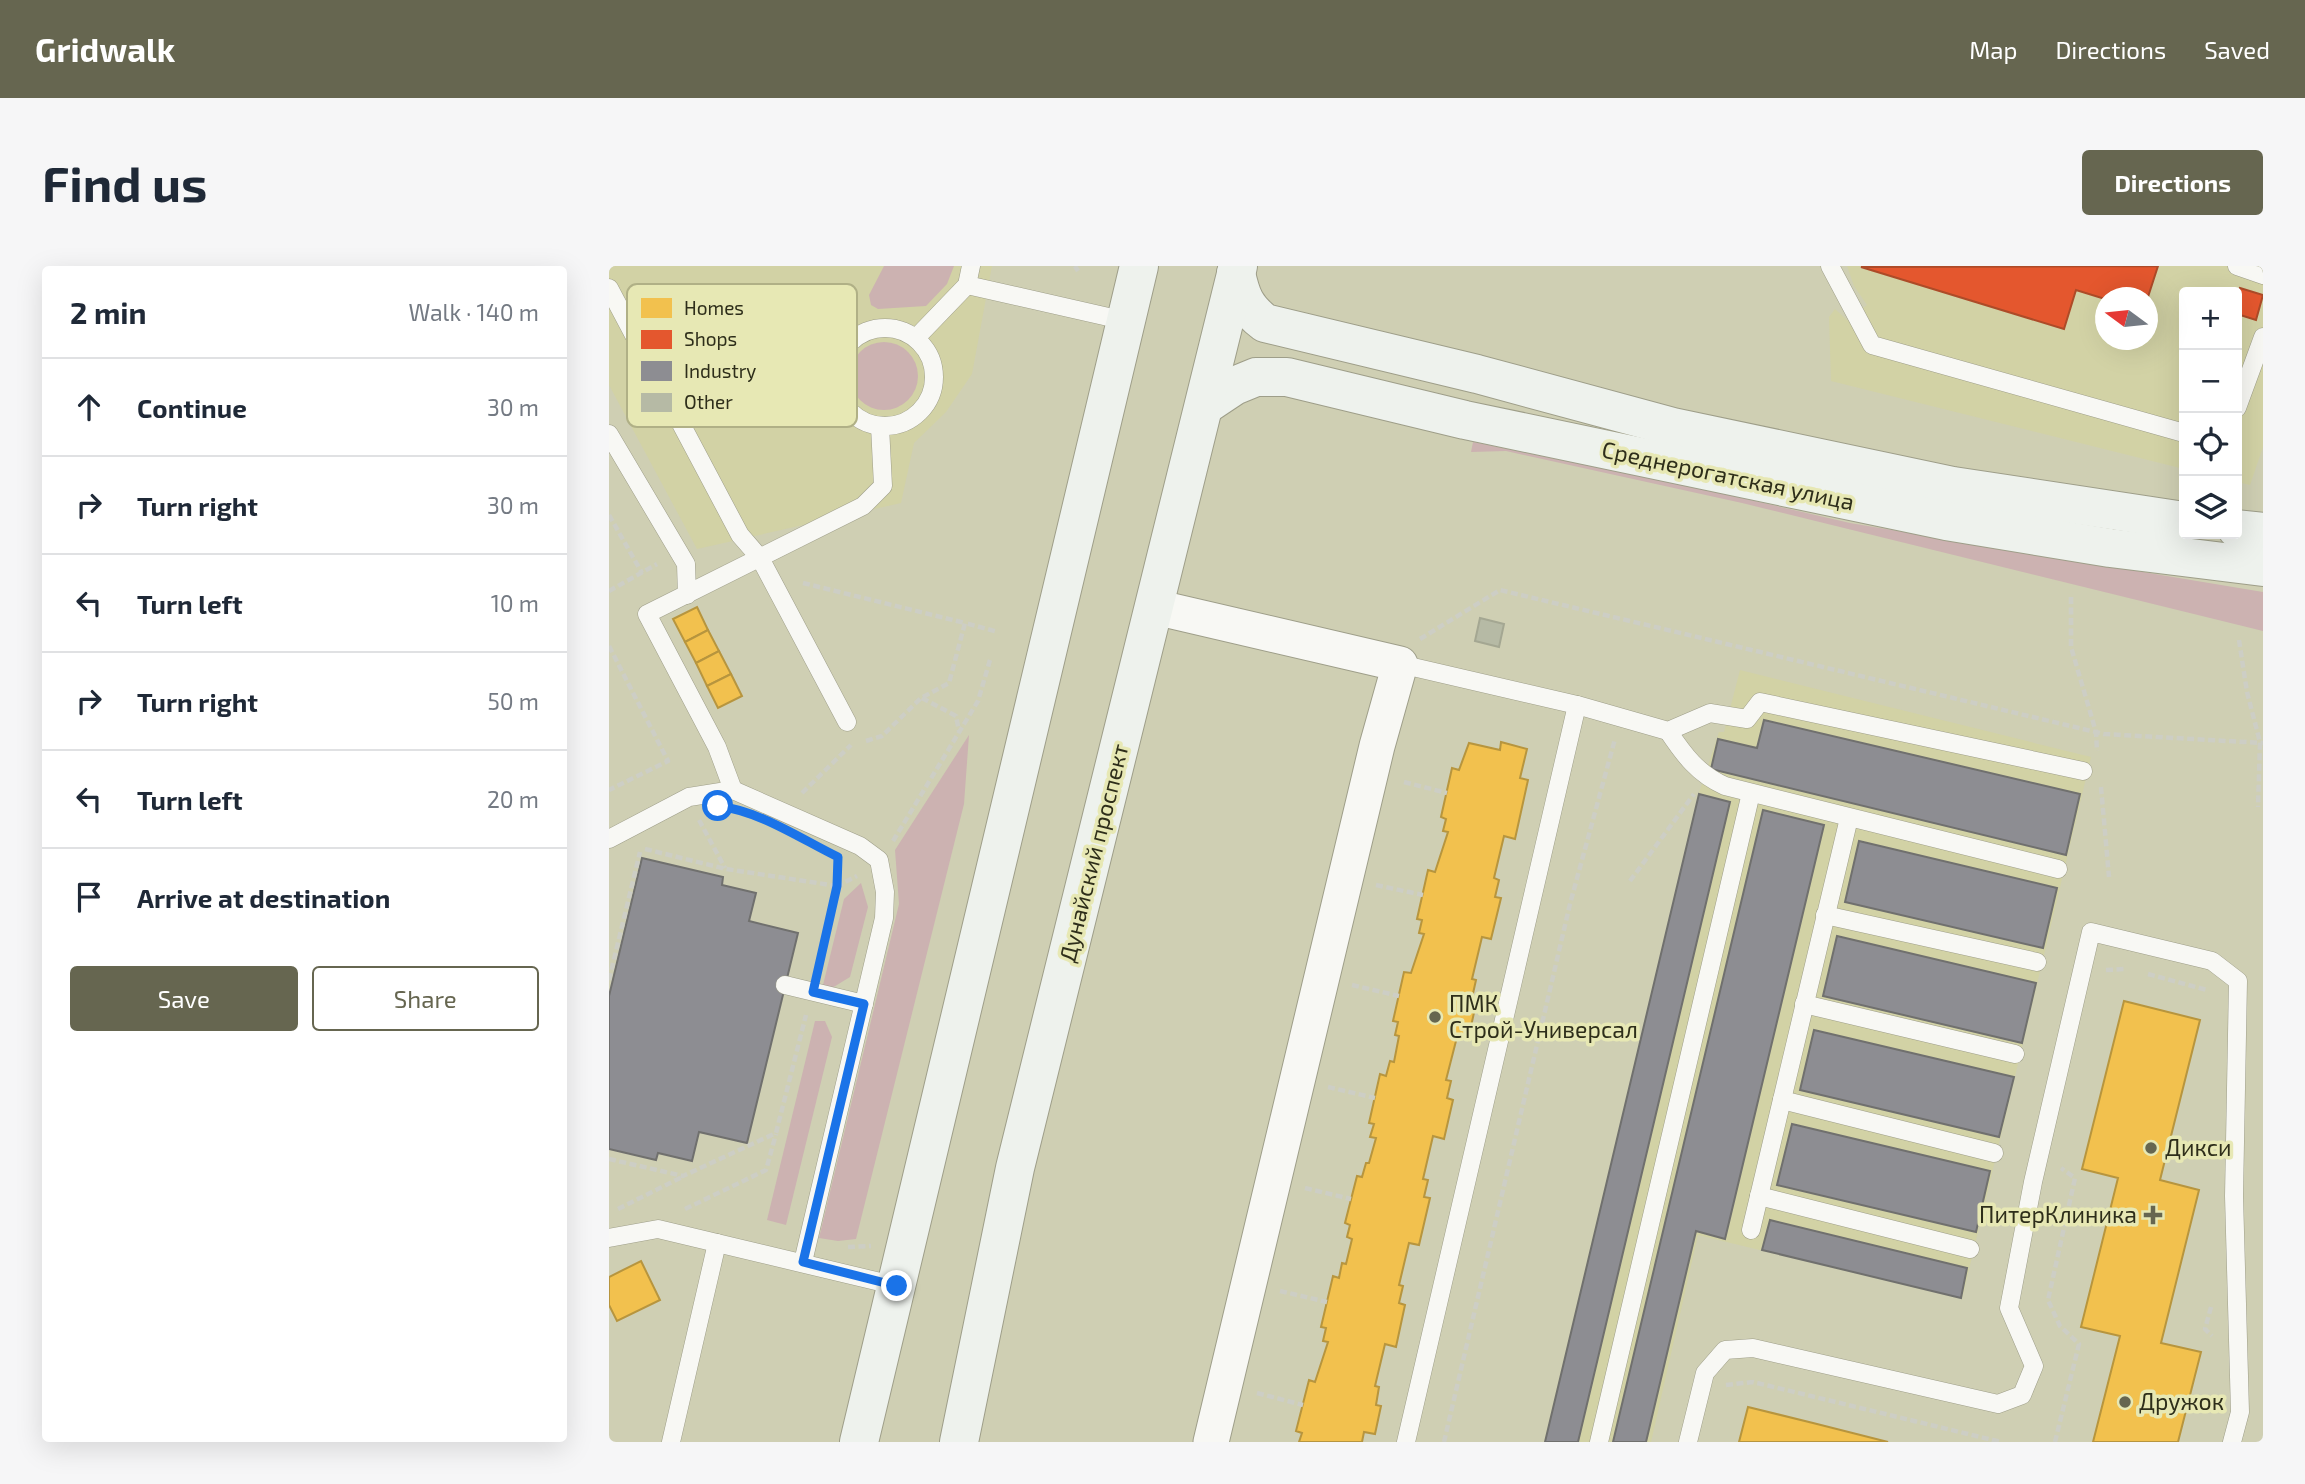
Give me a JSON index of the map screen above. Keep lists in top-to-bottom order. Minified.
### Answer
{"streets":{"main road":["Среднерогатская улица","Дунайский проспект"]},"crossings":[["Среднерогатская улица","Дунайский проспект"]],"places":{"other":["ПМК Строй-Универсал","Дикси","Дружок"],"health":["ПитерКлиника"]},"legend":["Homes","Shops","Industry","Other"],"north":"left","page":{"header":"Gridwalk","nav":["Map","Directions","Saved"],"buttons":["Directions",["Save","Share"]],"title":"Find us","heading":["2 min","Walk · 140 m"],"map_buttons":["+","−"],"list":[["Continue","30 m"],["Turn right","30 m"],["Turn left","10 m"],["Turn right","50 m"],["Turn left","20 m"],"Arrive at destination"]}}
